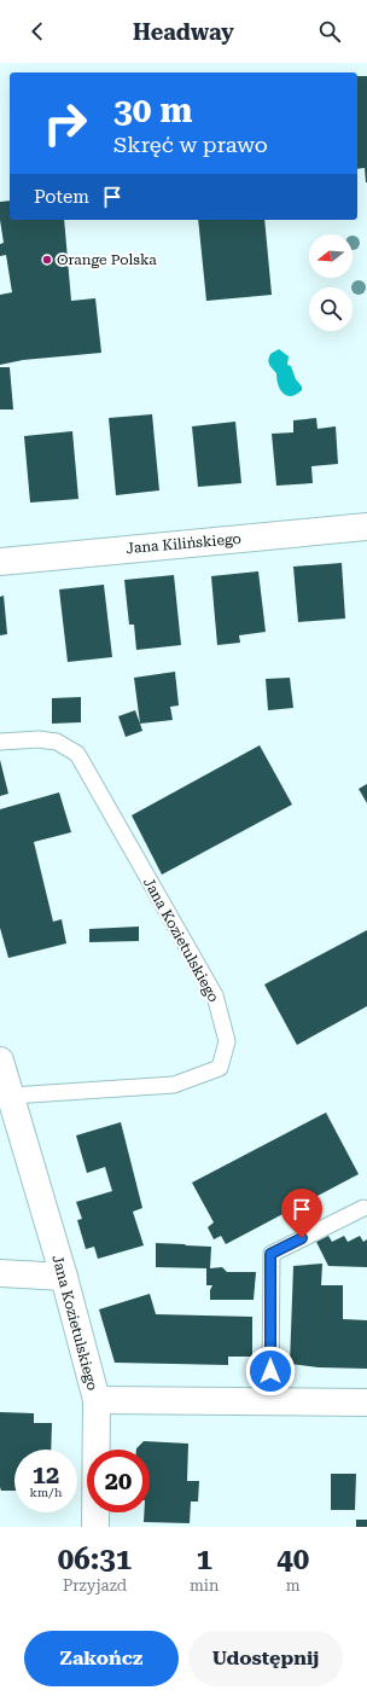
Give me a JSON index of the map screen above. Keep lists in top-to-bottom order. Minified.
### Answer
{"streets":{"street":["Jana Kilińskiego","Jana Kozietulskiego"]},"places":["Orange Polska"],"north":"left","page":{"header":"Headway","turn":["30 m","Skręć w prawo"],"then":"Potem","speed":"12 km/h","limit":"20","eta":["06:31","Przyjazd","1","min","40","m"],"buttons":["Zakończ","Udostępnij"]}}
